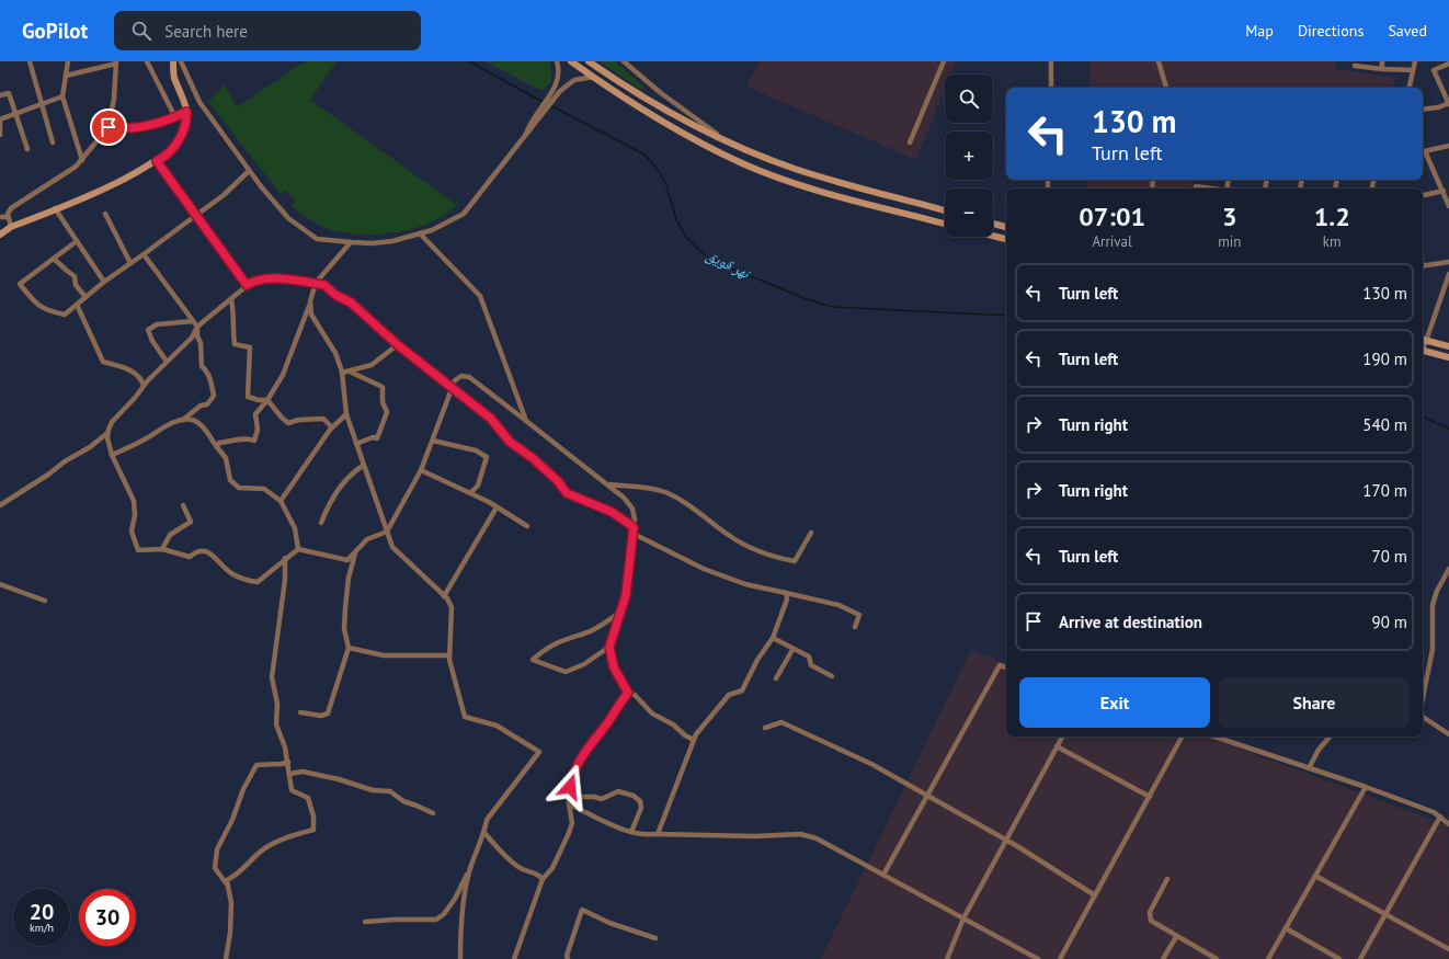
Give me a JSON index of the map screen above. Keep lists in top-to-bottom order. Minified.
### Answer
{"water":["نهر قويق"],"page":{"header":"GoPilot","search":"Search here","nav":["Map","Directions","Saved"],"map_buttons":["+","−"],"turn":["130 m","Turn left"],"eta":["07:01","Arrival","3","min","1.2","km"],"list":[{"name":"Turn left","value":"130 m"},{"name":"Turn left","value":"190 m"},{"name":"Turn right","value":"540 m"},{"name":"Turn right","value":"170 m"},{"name":"Turn left","value":"70 m"},{"name":"Arrive at destination","value":"90 m"}],"buttons":["Exit","Share"],"speed":"20 km/h","limit":"30"}}
